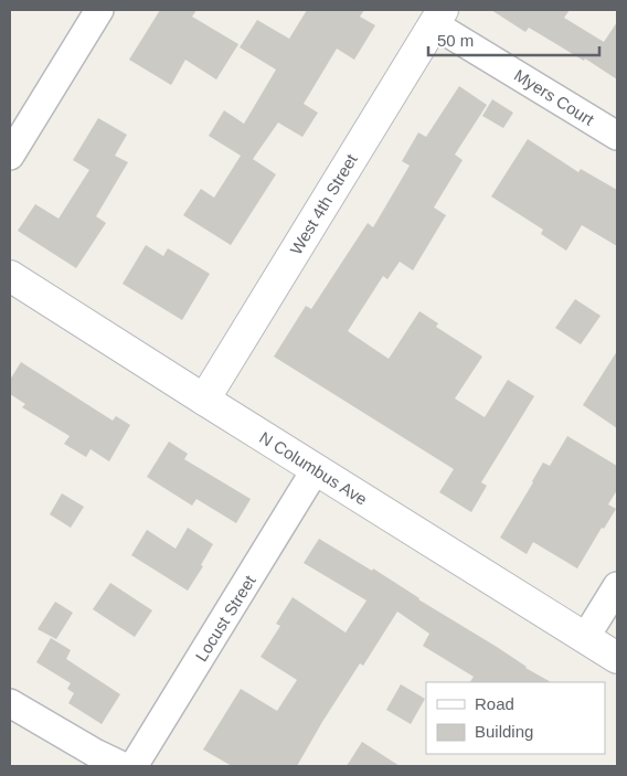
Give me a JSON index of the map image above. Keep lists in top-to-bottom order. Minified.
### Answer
{"streets":{"main road":["West 4th Street","N Columbus Ave"],"street":["Myers Court","Locust Street"]},"crossings":[["Myers Court","West 4th Street"],["West 4th Street","N Columbus Ave"],["N Columbus Ave","Locust Street"]],"legend":["Road","Building"],"scale_bar":"50 m"}
